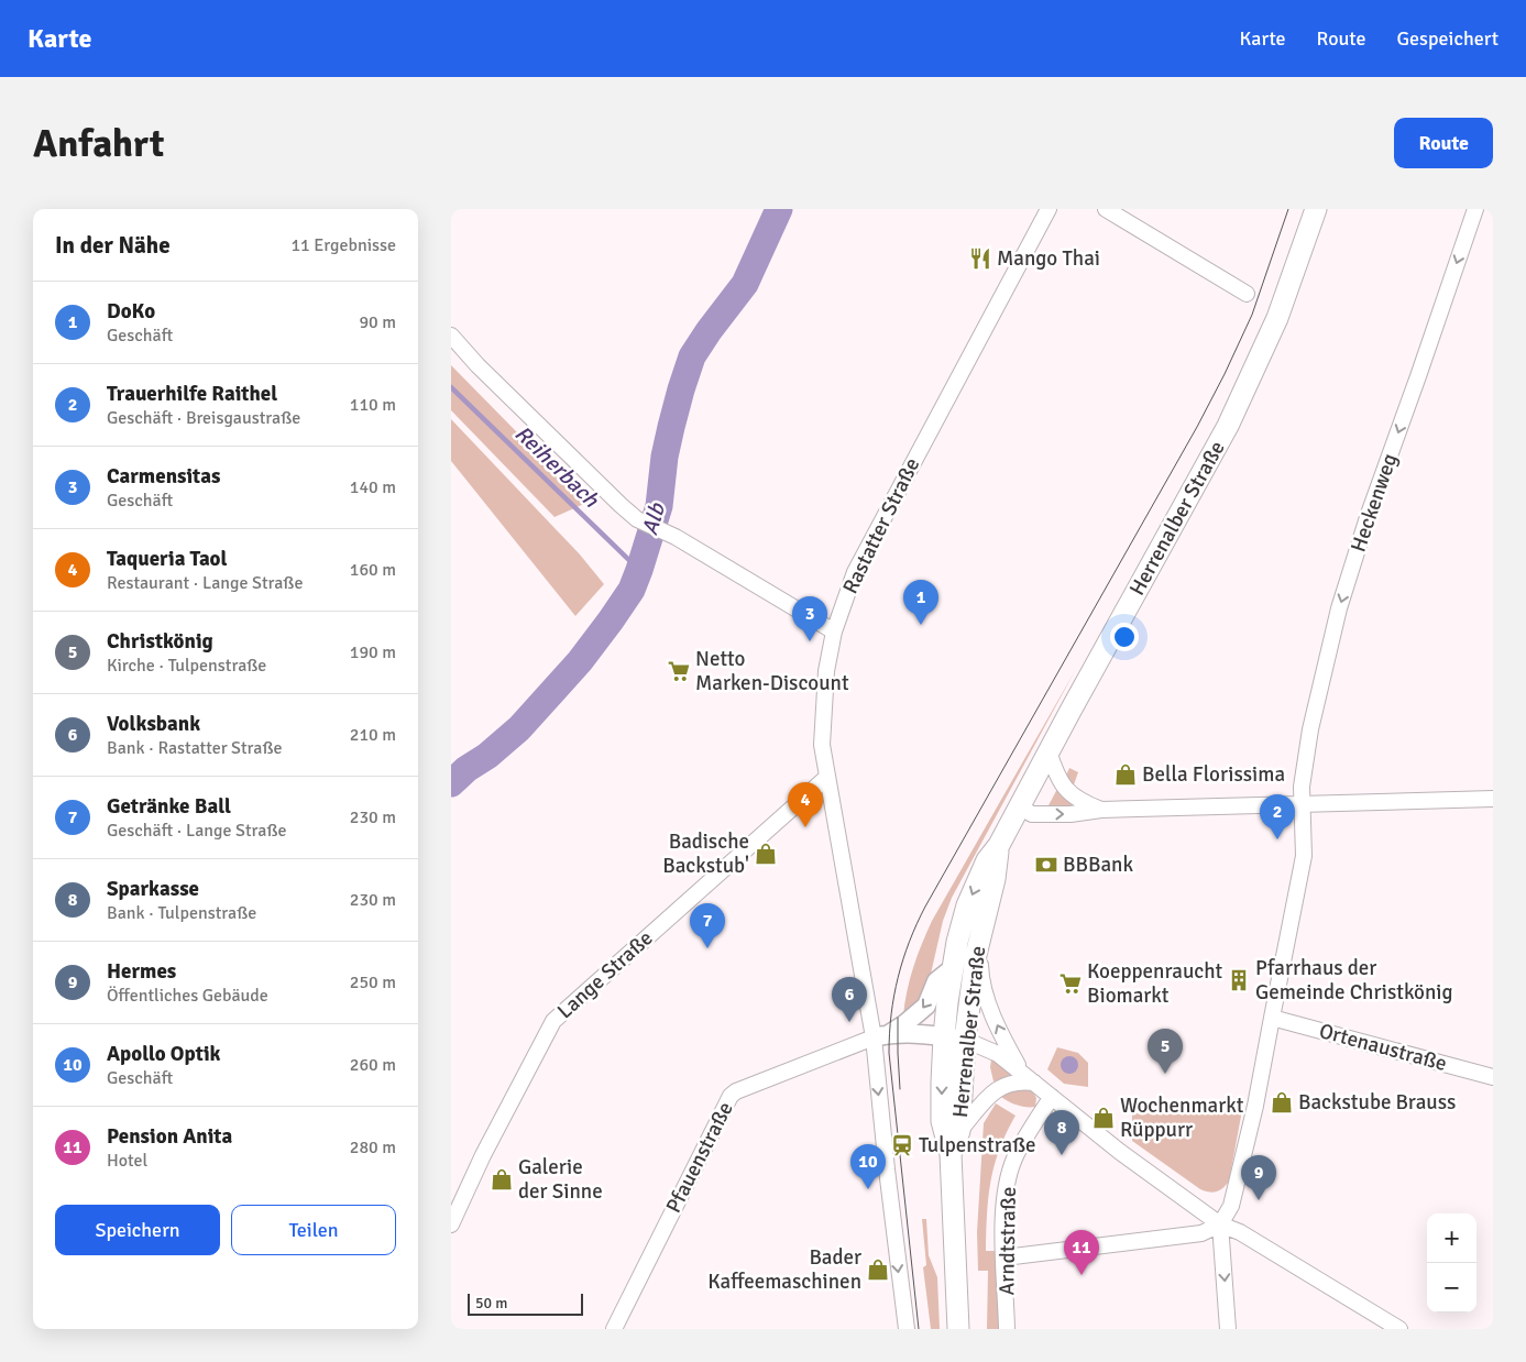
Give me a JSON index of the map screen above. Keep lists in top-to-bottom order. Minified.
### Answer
{"streets":{"main road":["Herrenalber Straße"],"street":["Heckenweg","Rastatter Straße","Lange Straße","Ortenaustraße","Pfauenstraße","Arndtstraße"]},"crossings":[["Heckenweg","Ortenaustraße"],["Rastatter Straße","Lange Straße"],["Rastatter Straße","Pfauenstraße"]],"one_way":["Heckenweg"],"water":["Reiherbach","Alb"],"places":{"restaurant":["Mango Thai"],"supermarket":["Netto Marken-Discount","Koeppenraucht Biomarkt"],"shop":["Bella Florissima","Badische Backstub'","Backstube Brauss","Wochenmarkt Rüppurr","Galerie der Sinne","Bader Kaffeemaschinen"],"bank":["BBBank"],"building":["Pfarrhaus der Gemeinde Christkönig"],"station":["Tulpenstraße"]},"scale_bar":"50 m","page":{"header":"Karte","nav":["Karte","Route","Gespeichert"],"buttons":["Route",["Speichern","Teilen"]],"title":"Anfahrt","heading":["In der Nähe","11 Ergebnisse"],"list":[{"mark":"1","name":"DoKo","note":"Geschäft","value":"90 m"},{"mark":"2","name":"Trauerhilfe Raithel","note":"Geschäft · Breisgaustraße","value":"110 m"},{"mark":"3","name":"Carmensitas","note":"Geschäft","value":"140 m"},{"mark":"4","name":"Taqueria Taol","note":"Restaurant · Lange Straße","value":"160 m"},{"mark":"5","name":"Christkönig","note":"Kirche · Tulpenstraße","value":"190 m"},{"mark":"6","name":"Volksbank","note":"Bank · Rastatter Straße","value":"210 m"},{"mark":"7","name":"Getränke Ball","note":"Geschäft · Lange Straße","value":"230 m"},{"mark":"8","name":"Sparkasse","note":"Bank · Tulpenstraße","value":"230 m"},{"mark":"9","name":"Hermes","note":"Öffentliches Gebäude","value":"250 m"},{"mark":"10","name":"Apollo Optik","note":"Geschäft","value":"260 m"},{"mark":"11","name":"Pension Anita","note":"Hotel","value":"280 m"}],"pins":["1","3","4","2","7","6","5","8","10","9","11"],"map_buttons":["+","−"],"scale":"50 m"}}
